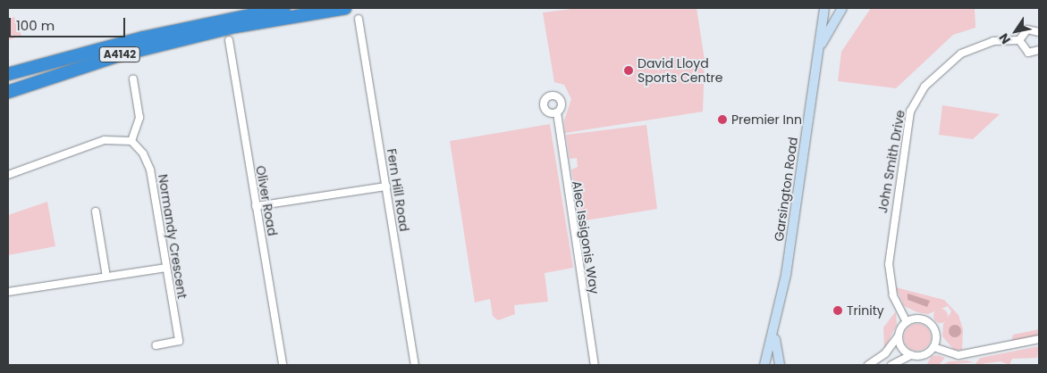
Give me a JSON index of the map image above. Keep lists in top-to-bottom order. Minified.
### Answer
{"streets":{"highway":["A4142"],"main road":["Garsington Road"],"street":["John Smith Drive","Fern Hill Road","Oliver Road","Normandy Crescent","Alec Issigonis Way"]},"places":["David Lloyd Sports Centre","Premier Inn","Trinity"],"scale_bar":"100 m","north":"bottom left"}
